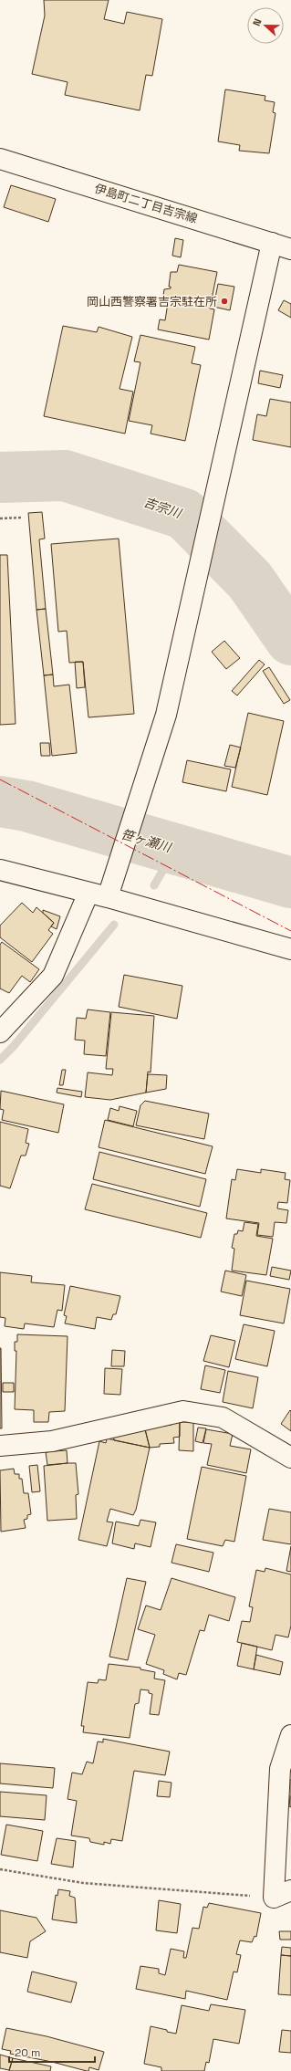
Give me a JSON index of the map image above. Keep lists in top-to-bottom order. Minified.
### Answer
{"streets":{"street":["伊島町二丁目吉宗線"]},"water":["吉宗川","笹ヶ瀬川"],"places":["岡山西警察署吉宗駐在所"],"scale_bar":"20 m","north":"left"}
